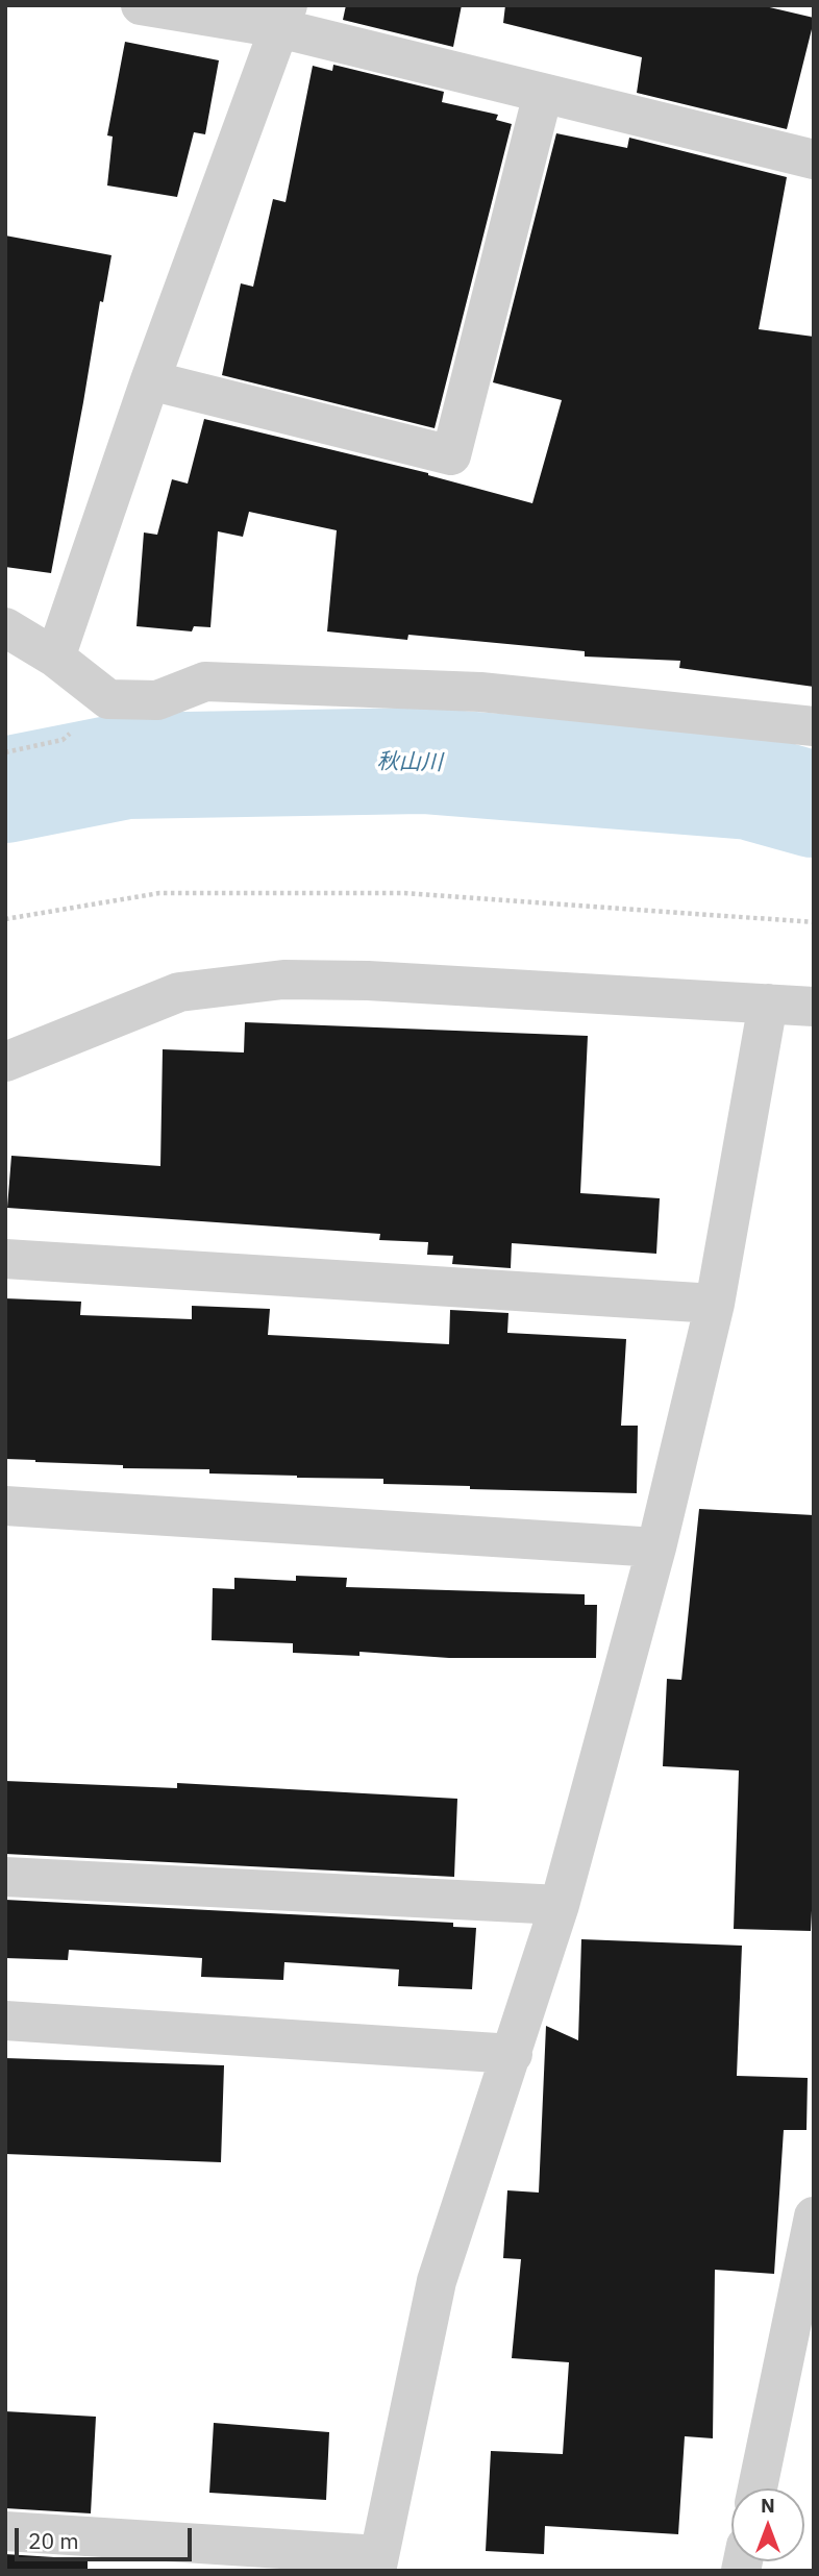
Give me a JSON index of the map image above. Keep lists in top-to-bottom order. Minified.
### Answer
{"water":["秋山川"],"scale_bar":"20 m","north":"top"}
